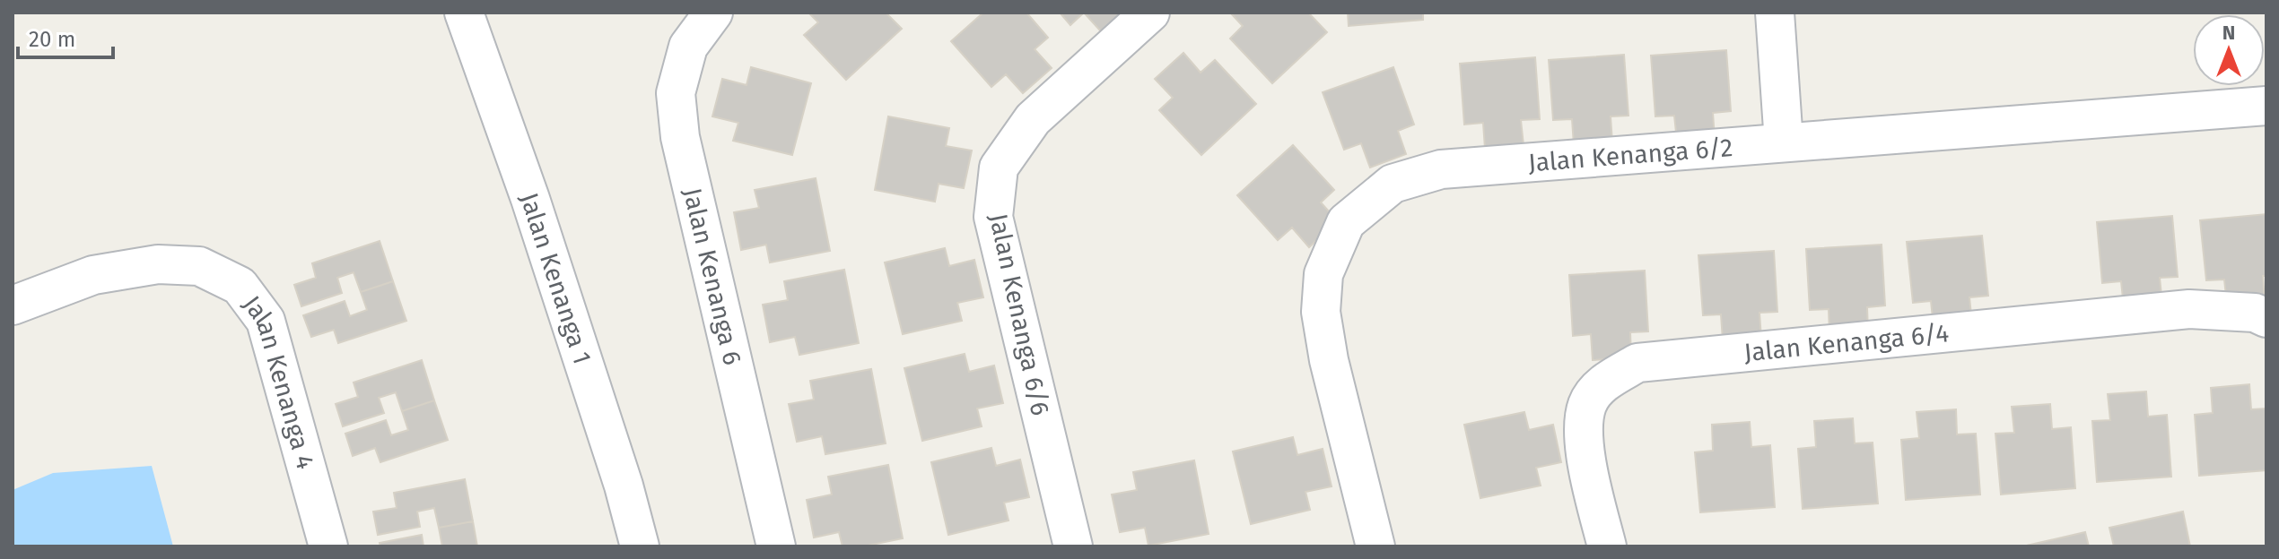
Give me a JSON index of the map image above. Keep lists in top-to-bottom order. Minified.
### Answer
{"streets":{"street":["Jalan Kenanga 6/2","Jalan Kenanga 6","Jalan Kenanga 1","Jalan Kenanga 6/6","Jalan Kenanga 6/4","Jalan Kenanga 4"]},"scale_bar":"20 m","north":"top"}
